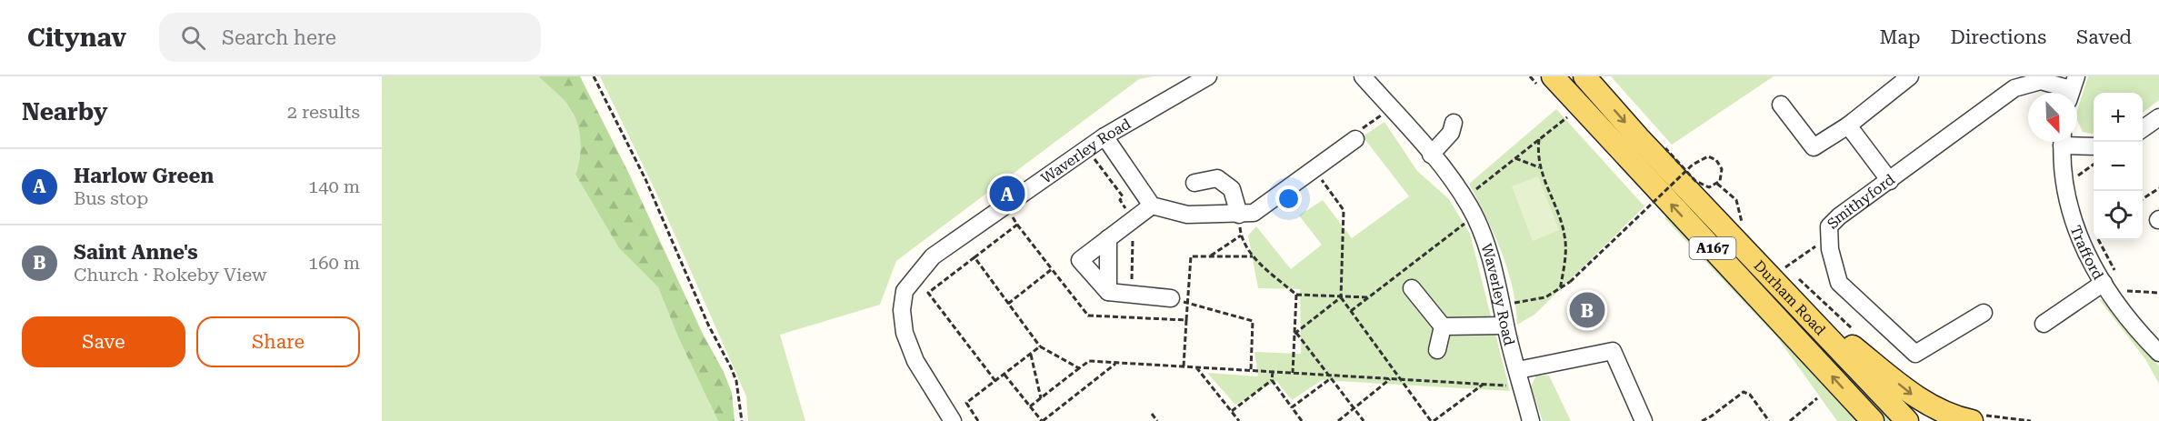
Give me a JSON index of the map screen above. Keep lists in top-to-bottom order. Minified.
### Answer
{"streets":{"main road":["A167","Durham Road"],"street":["Waverley Road","Smithyford","Trafford"]},"north":"bottom right","page":{"header":"Citynav","search":"Search here","nav":["Map","Directions","Saved"],"heading":["Nearby","2 results"],"map_buttons":["+","−"],"list":[{"mark":"A","name":"Harlow Green","note":"Bus stop","value":"140 m"},{"mark":"B","name":"Saint Anne's","note":"Church · Rokeby View","value":"160 m"}],"pins":["A","B"],"buttons":["Save","Share"]}}
